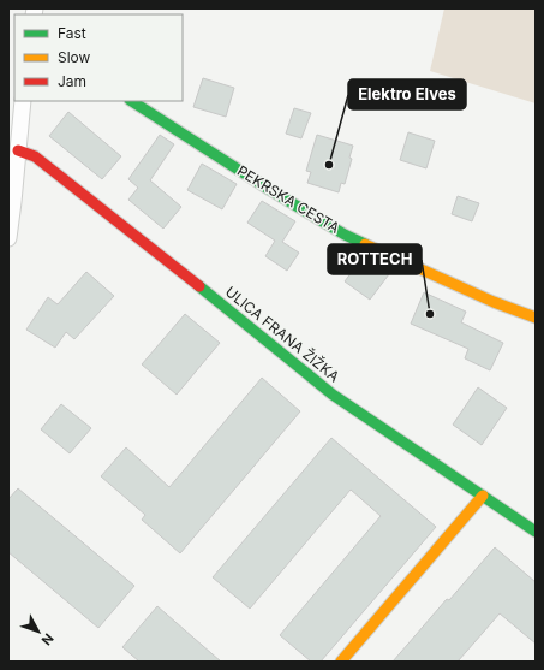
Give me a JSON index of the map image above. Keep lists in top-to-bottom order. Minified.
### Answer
{"streets":{"street":["PEKRSKA CESTA","ULICA FRANA ŽIŽKA"]},"places":["Elektro Elves","ROTTECH"],"legend":["Fast","Slow","Jam"],"north":"bottom right"}
